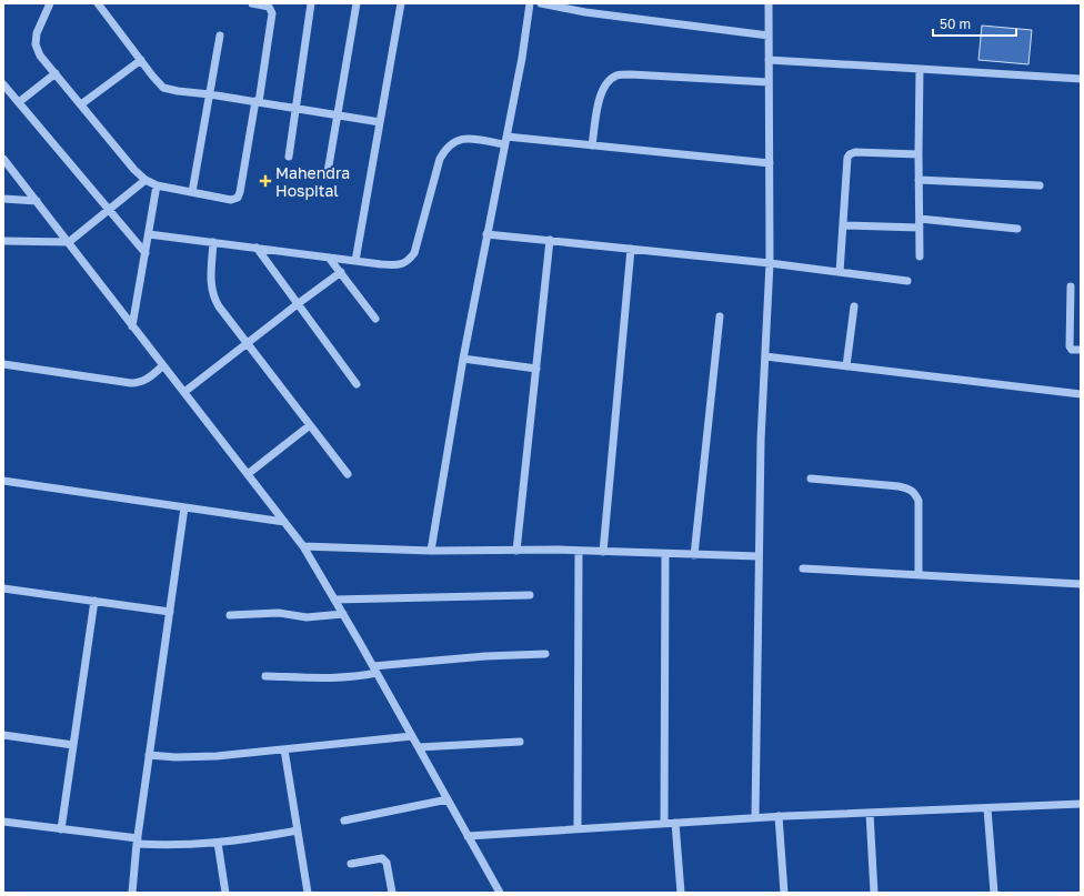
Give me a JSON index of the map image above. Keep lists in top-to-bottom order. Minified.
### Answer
{"places":{"health":["Mahendra Hospital"]},"scale_bar":"50 m"}
